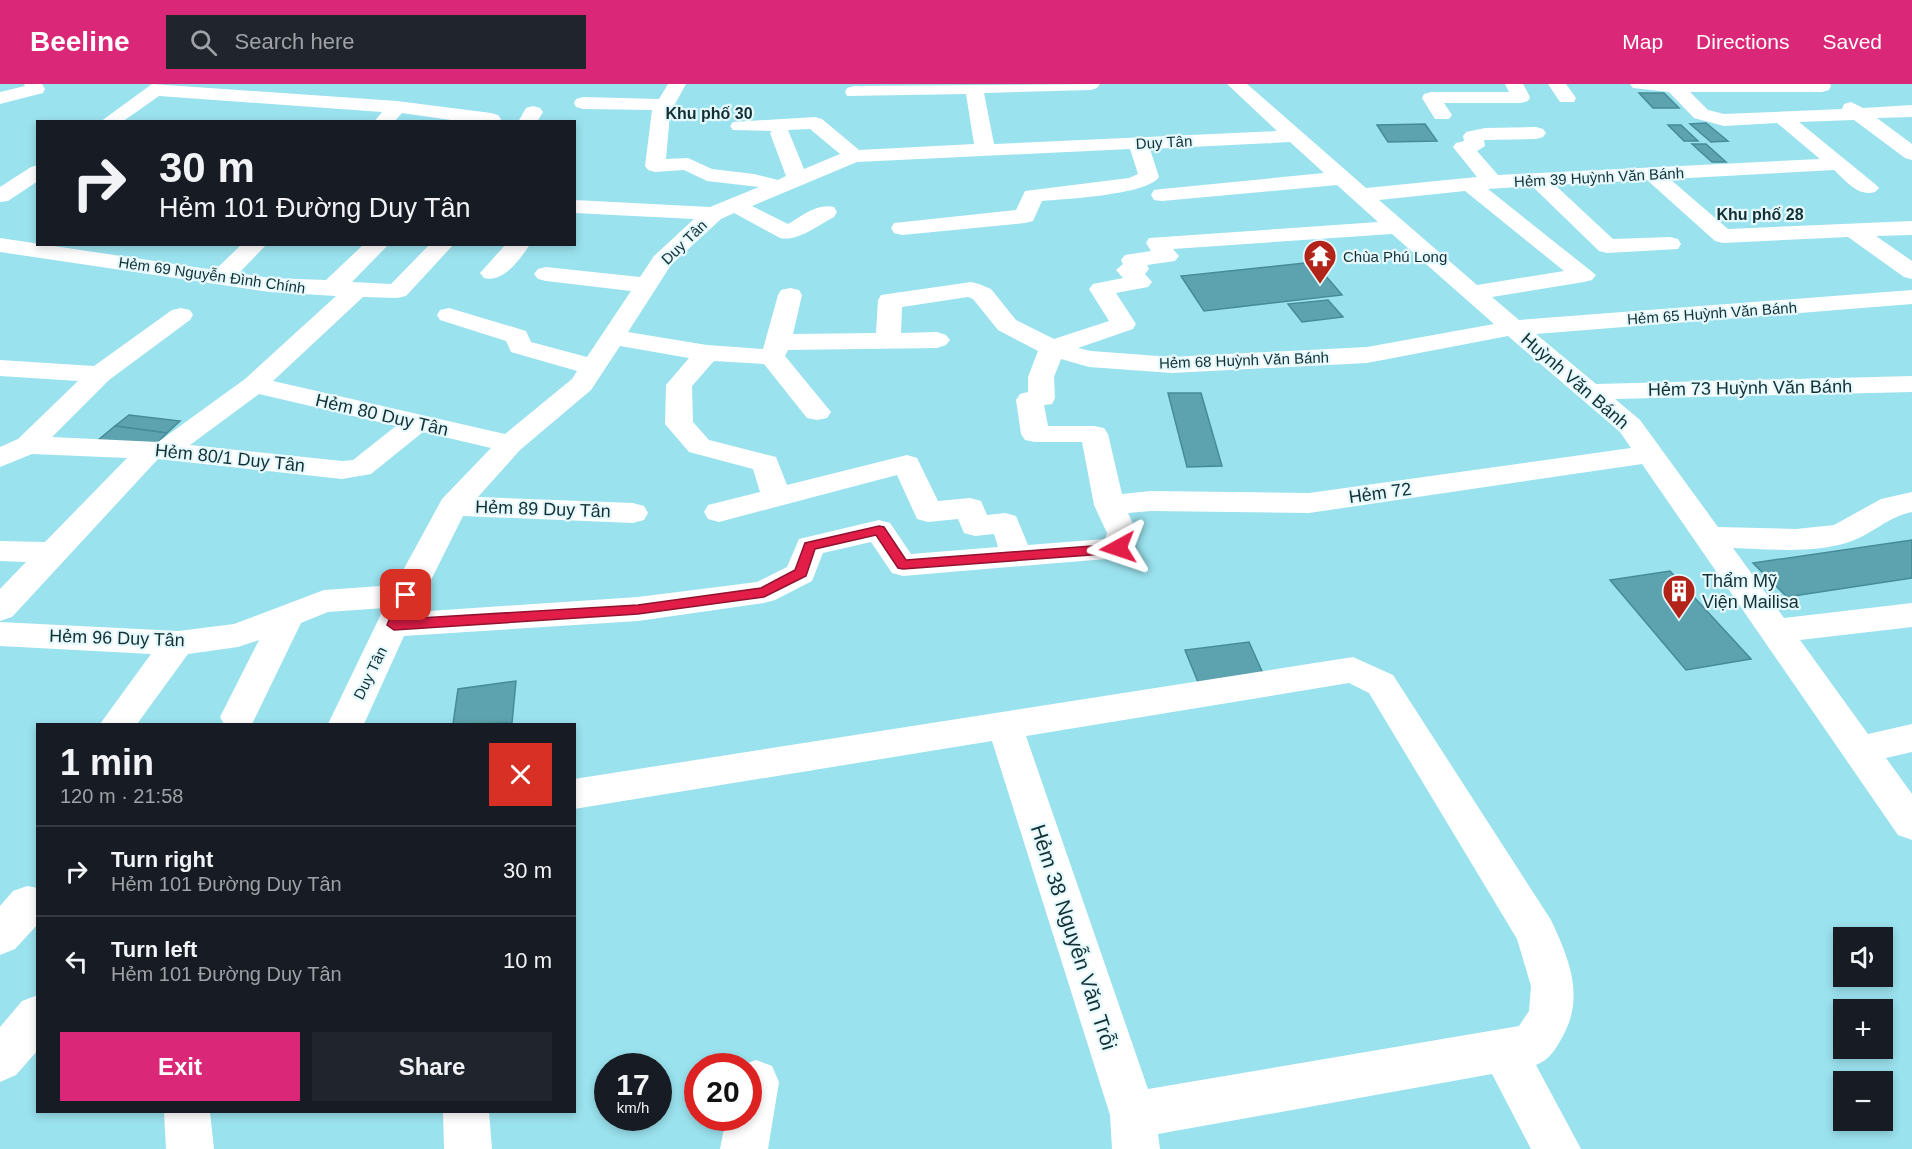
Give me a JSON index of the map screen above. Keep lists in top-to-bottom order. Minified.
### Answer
{"streets":{"street":["Duy Tân","Hẻm 39 Huỳnh Văn Bánh","Hẻm 69 Nguyễn Đình Chính","Hẻm 65 Huỳnh Văn Bánh","Hẻm 68 Huỳnh Văn Bánh","Huỳnh Văn Bánh","Hẻm 73 Huỳnh Văn Bánh","Hẻm 80 Duy Tân","Hẻm 80/1 Duy Tân","Hẻm 72","Hẻm 89 Duy Tân","Hẻm 96 Duy Tân","Hẻm 38 Nguyễn Văn Trỗi"]},"crossings":[["Duy Tân","Huỳnh Văn Bánh"],["Duy Tân","Hẻm 80 Duy Tân"],["Duy Tân","Hẻm 89 Duy Tân"],["Duy Tân","Hẻm 96 Duy Tân"],["Hẻm 39 Huỳnh Văn Bánh","Huỳnh Văn Bánh"],["Hẻm 65 Huỳnh Văn Bánh","Hẻm 68 Huỳnh Văn Bánh"],["Hẻm 65 Huỳnh Văn Bánh","Huỳnh Văn Bánh"],["Hẻm 68 Huỳnh Văn Bánh","Huỳnh Văn Bánh"],["Huỳnh Văn Bánh","Hẻm 73 Huỳnh Văn Bánh"],["Huỳnh Văn Bánh","Hẻm 72"],["Hẻm 80 Duy Tân","Hẻm 80/1 Duy Tân"]],"districts":["Khu phố 30","Khu phố 28"],"places":{"temple":["Chùa Phú Long"],"building":["Thẩm Mỹ Viện Mailisa"]},"page":{"header":"Beeline","search":"Search here","nav":["Map","Directions","Saved"],"turn":["30 m","Hẻm 101 Đường Duy Tân"],"heading":["1 min","120 m · 21:58"],"list":[{"name":"Turn right","note":"Hẻm 101 Đường Duy Tân","value":"30 m"},{"name":"Turn left","note":"Hẻm 101 Đường Duy Tân","value":"10 m"}],"map_buttons":["+","−"],"buttons":["Exit","Share"],"speed":"17 km/h","limit":"20"}}
